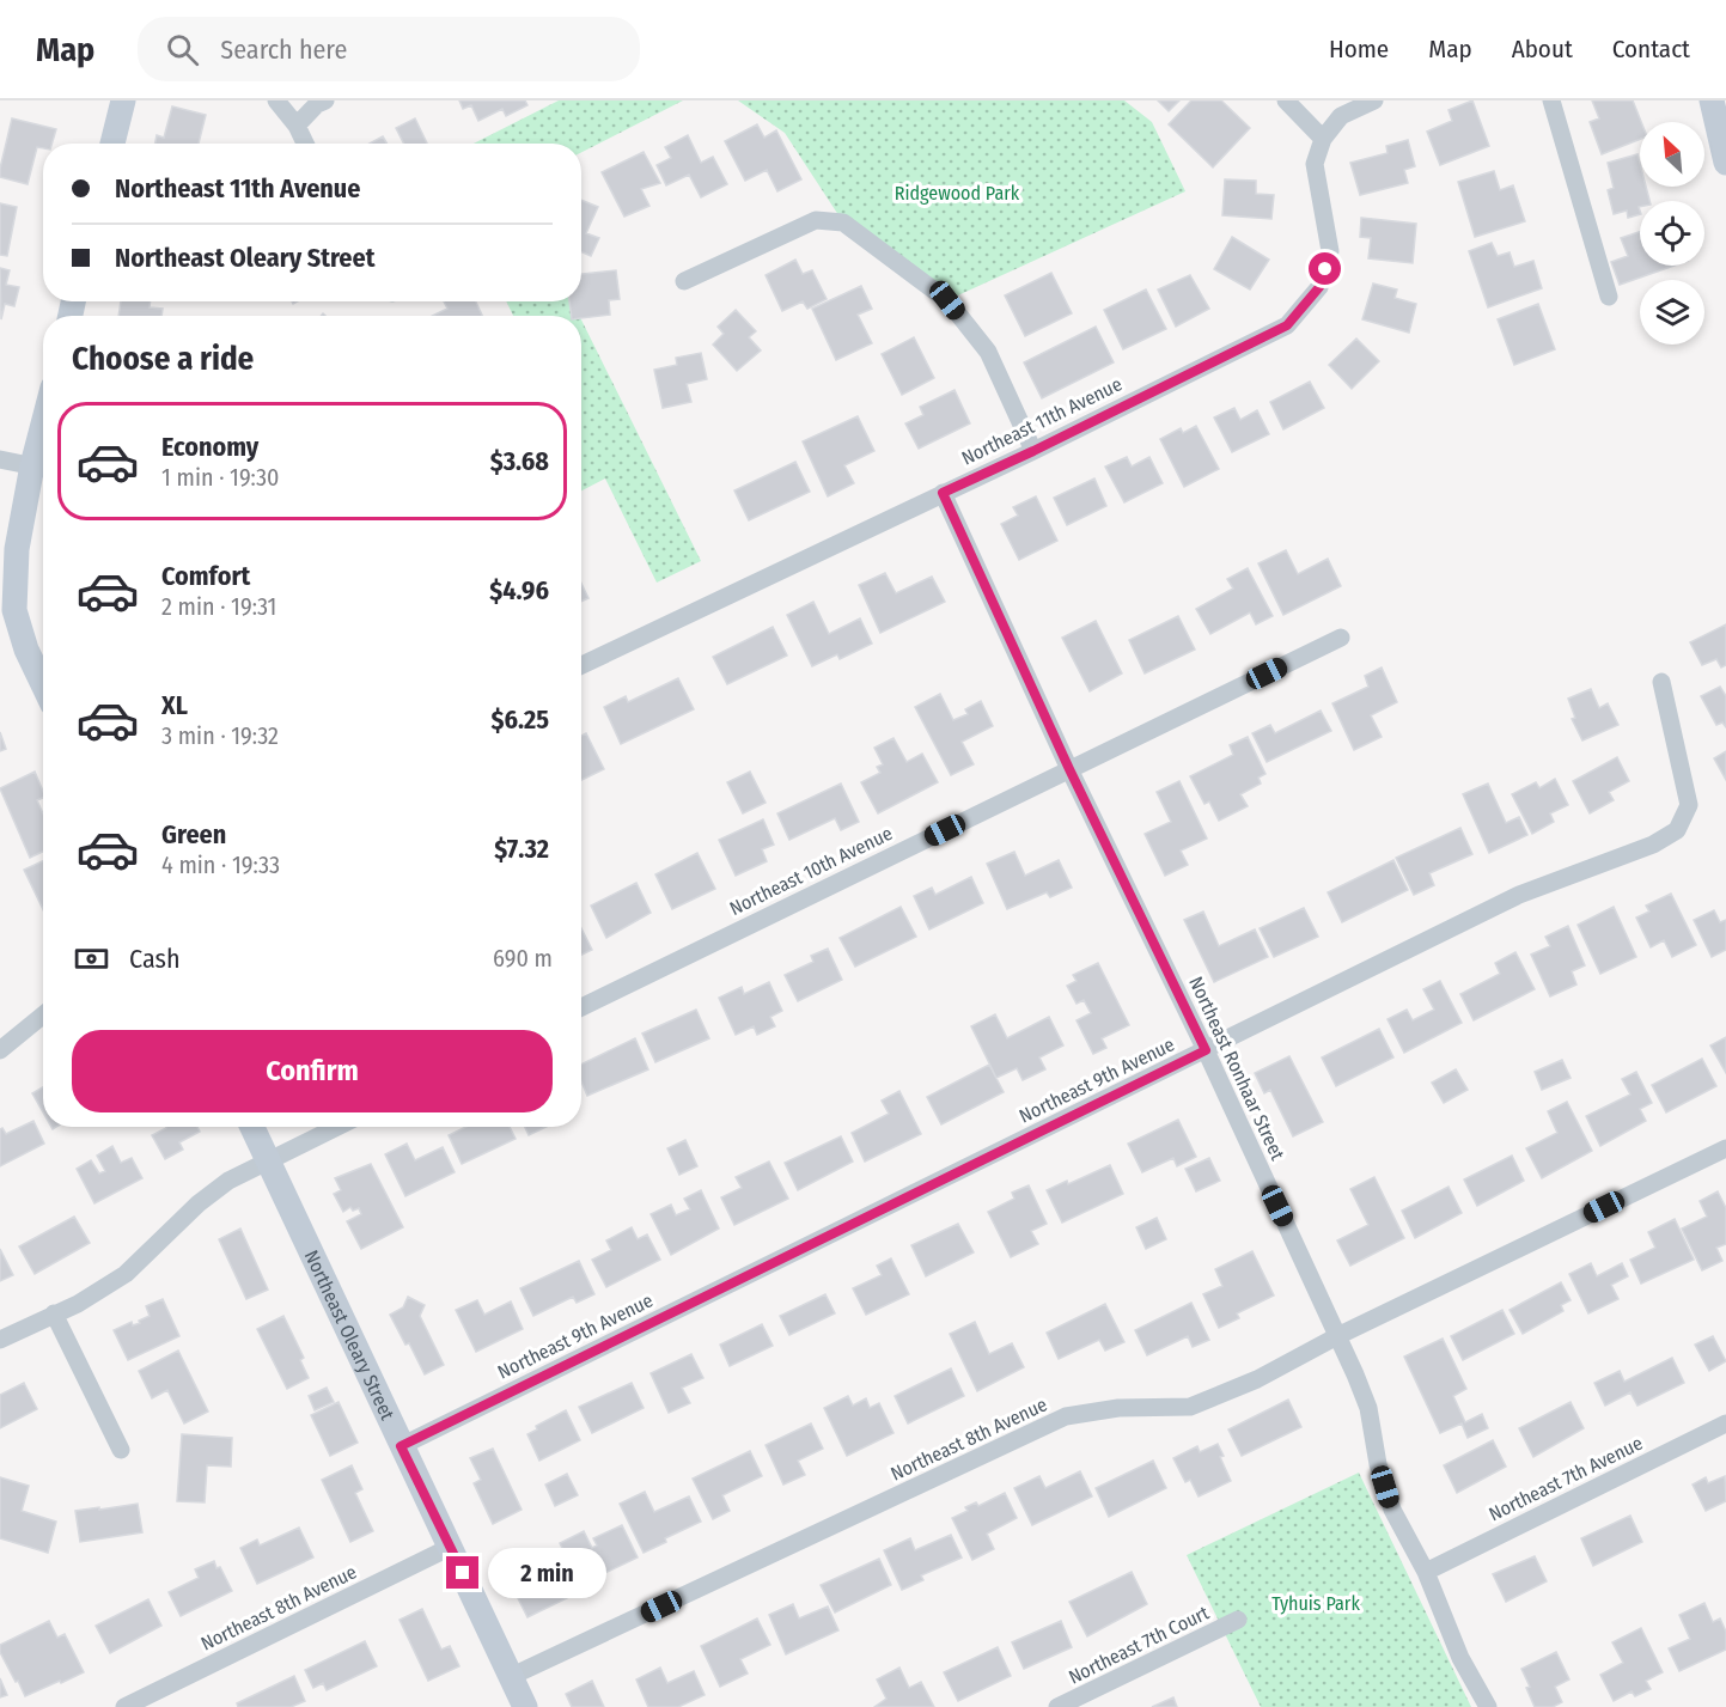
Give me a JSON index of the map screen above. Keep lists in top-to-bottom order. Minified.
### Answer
{"streets":{"street":["Northeast 11th Avenue","Northeast 10th Avenue","Northeast Ronhaar Street","Northeast 9th Avenue","Northeast Oleary Street","Northeast 8th Avenue","Northeast 7th Avenue","Northeast 7th Court"]},"crossings":[["Northeast 11th Avenue","Northeast Ronhaar Street"],["Northeast 10th Avenue","Northeast Ronhaar Street"],["Northeast Ronhaar Street","Northeast 9th Avenue"],["Northeast Ronhaar Street","Northeast 8th Avenue"],["Northeast Ronhaar Street","Northeast 7th Avenue"],["Northeast 9th Avenue","Northeast Oleary Street"],["Northeast Oleary Street","Northeast 8th Avenue"]],"parks":["Ridgewood Park","Tyhuis Park"],"north":"top left","page":{"header":"Map","search":"Search here","nav":["Home","Map","About","Contact"],"banner":["Northeast 11th Avenue","Northeast Oleary Street"],"heading":"Choose a ride","list":[{"name":"Economy","note":"1 min · 19:30","value":"$3.68"},{"name":"Comfort","note":"2 min · 19:31","value":"$4.96"},{"name":"XL","note":"3 min · 19:32","value":"$6.25"},{"name":"Green","note":"4 min · 19:33","value":"$7.32"}],"pay":["Cash","690 m"],"buttons":"Confirm","bubble":"2 min"}}
